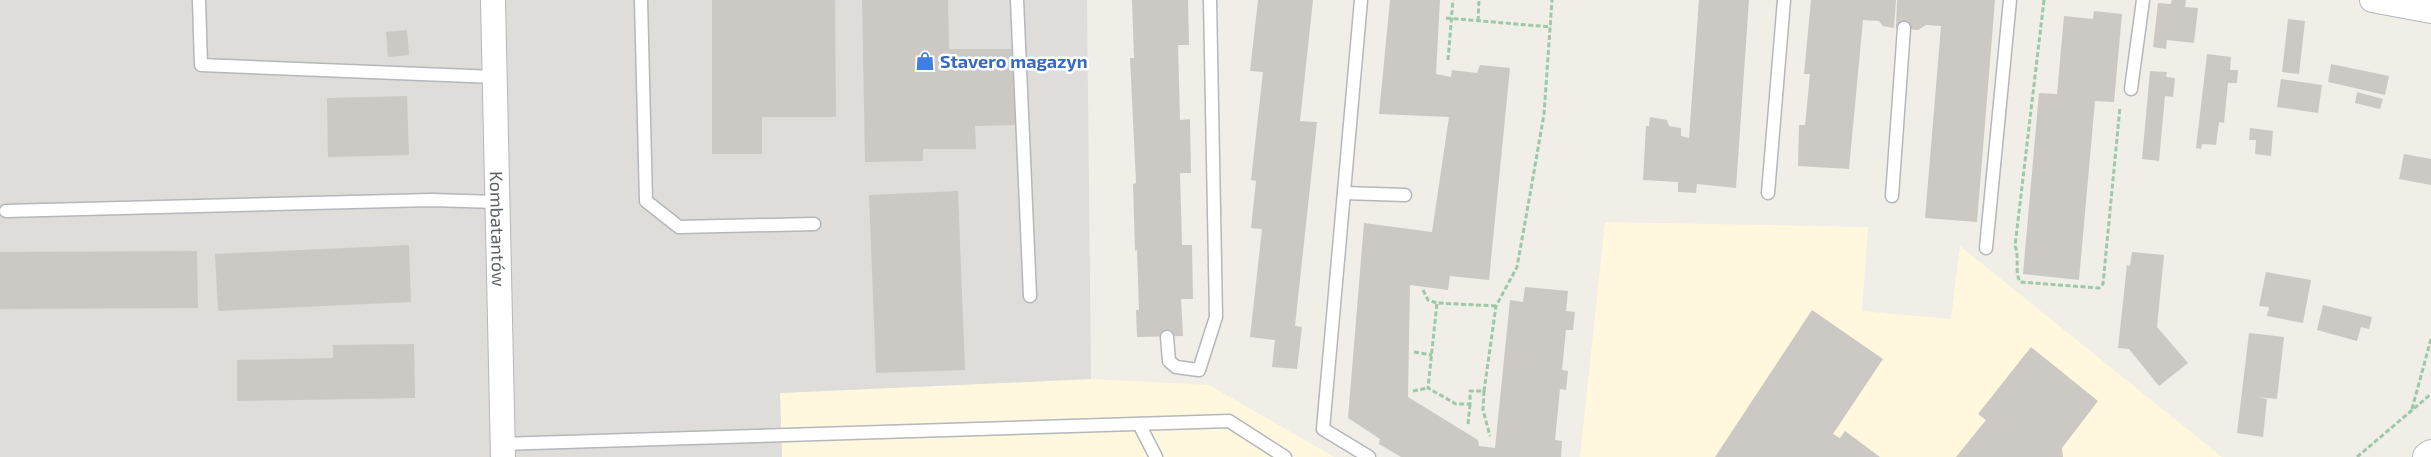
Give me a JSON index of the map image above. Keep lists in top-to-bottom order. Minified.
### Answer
{"streets":{"street":["Kombatantów"]},"places":{"shop":["Stavero magazyn"]}}
